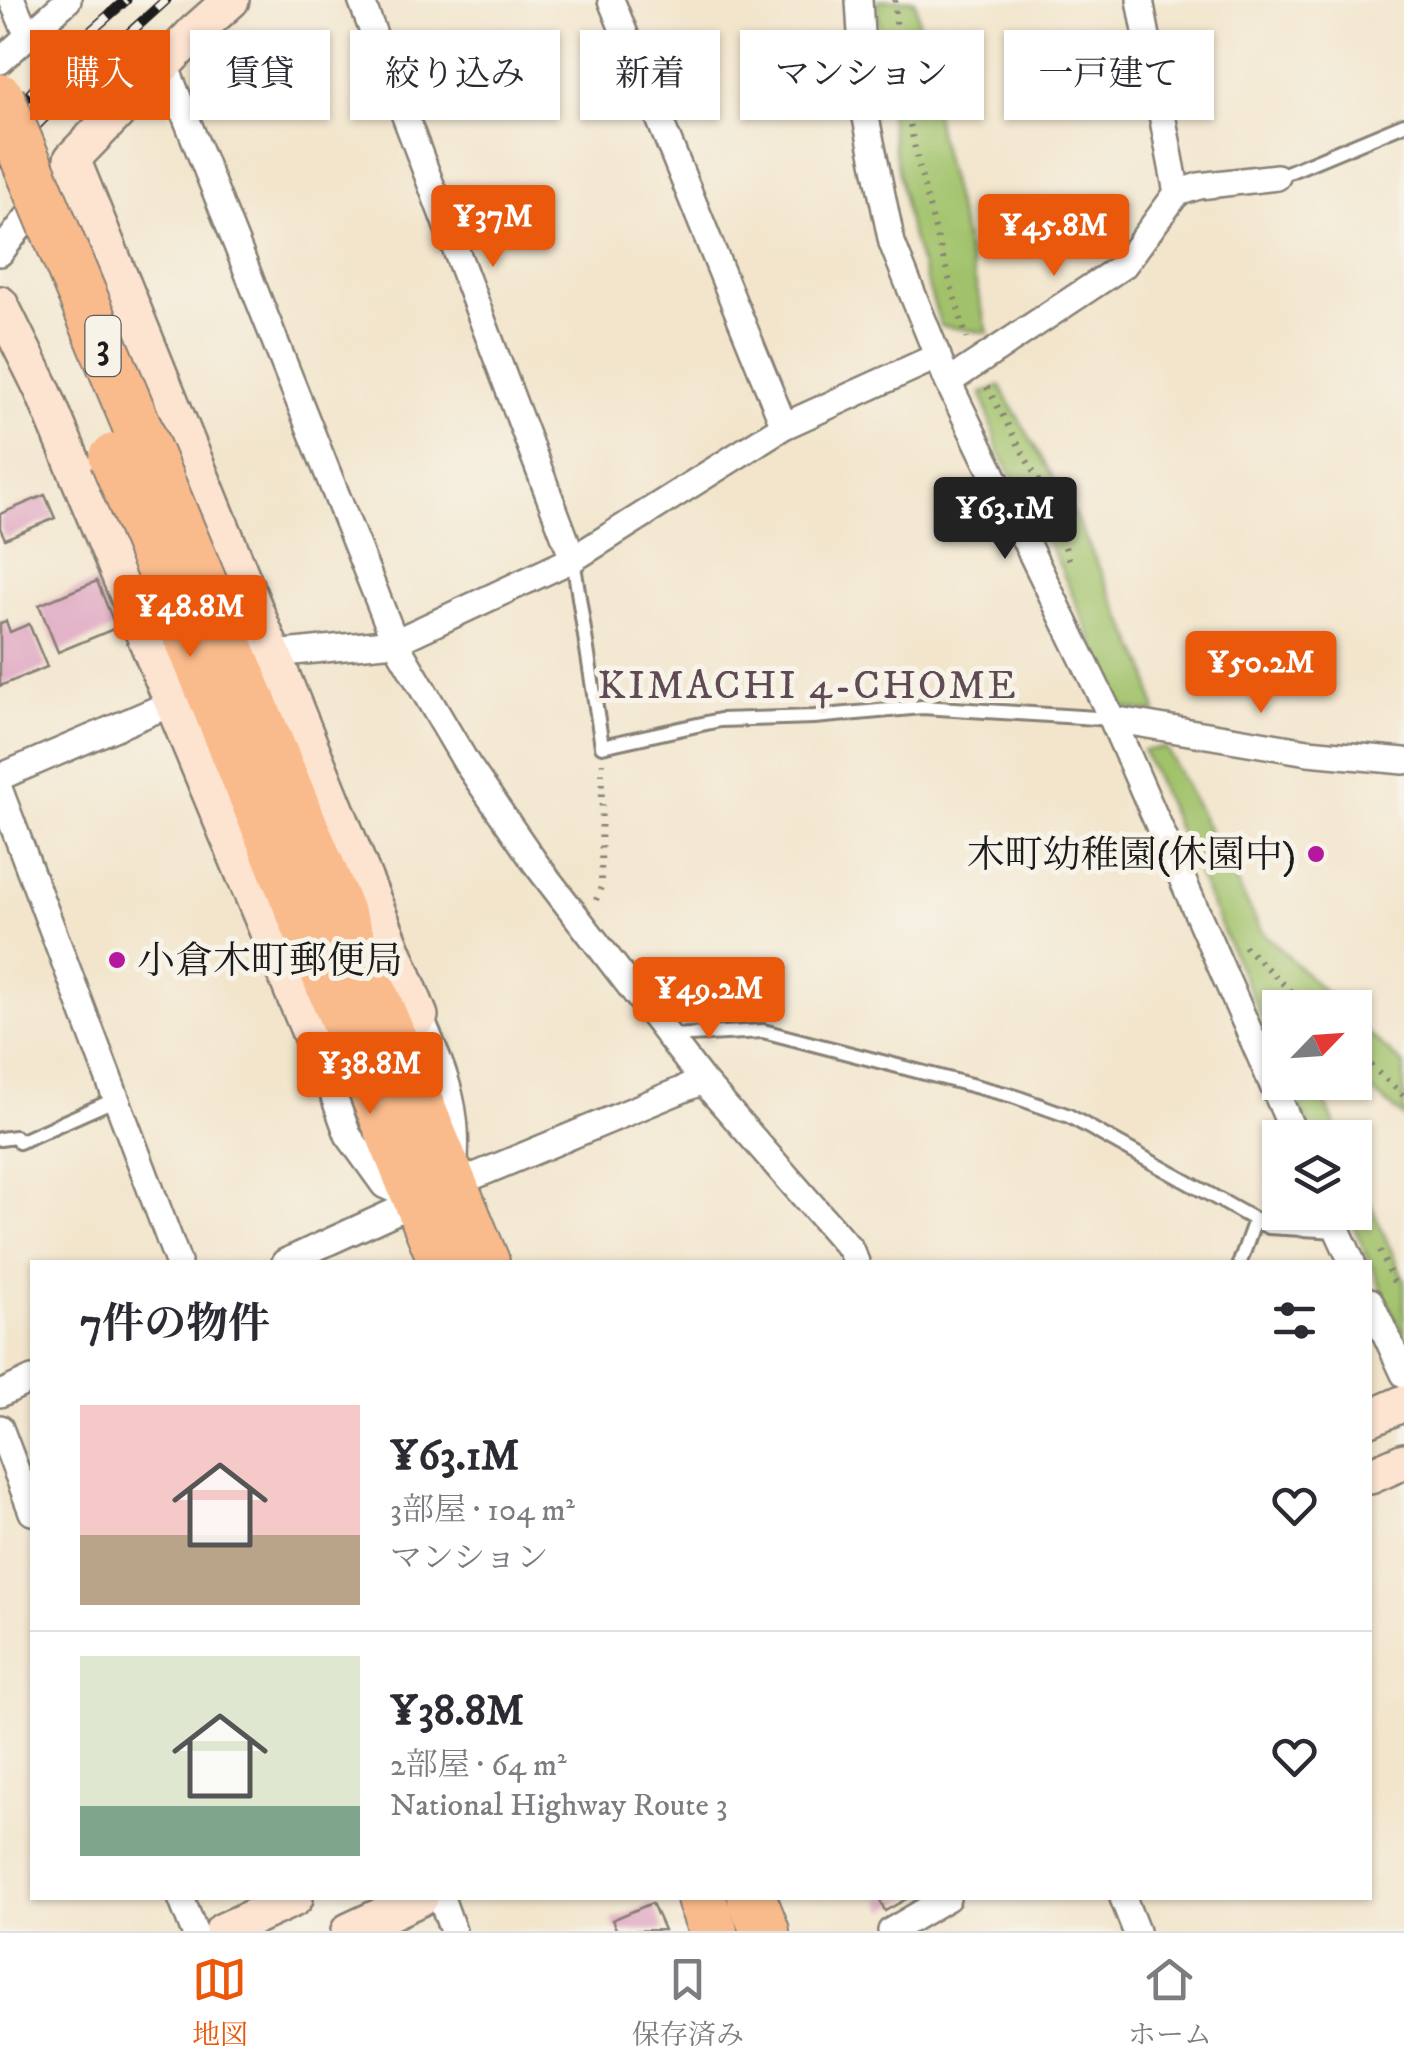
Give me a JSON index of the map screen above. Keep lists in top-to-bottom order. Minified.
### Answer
{"streets":{"highway":["3"]},"districts":["KIMACHI 4-CHOME"],"places":["木町幼稚園(休園中)","小倉木町郵便局"],"north":"top right","page":{"chip":["購入","賃貸","絞り込み","新着","マンション","一戸建て"],"price":["¥37M","¥45.8M","¥63.1M","¥48.8M","¥50.2M","¥49.2M","¥38.8M"],"heading":"7件の物件","list":[{"name":"¥63.1M","note":"3部屋 · 104 m² · マンション"},{"name":"¥38.8M","note":"2部屋 · 64 m² · National Highway Route 3"}],"tabs":["地図","保存済み","ホーム"]}}
